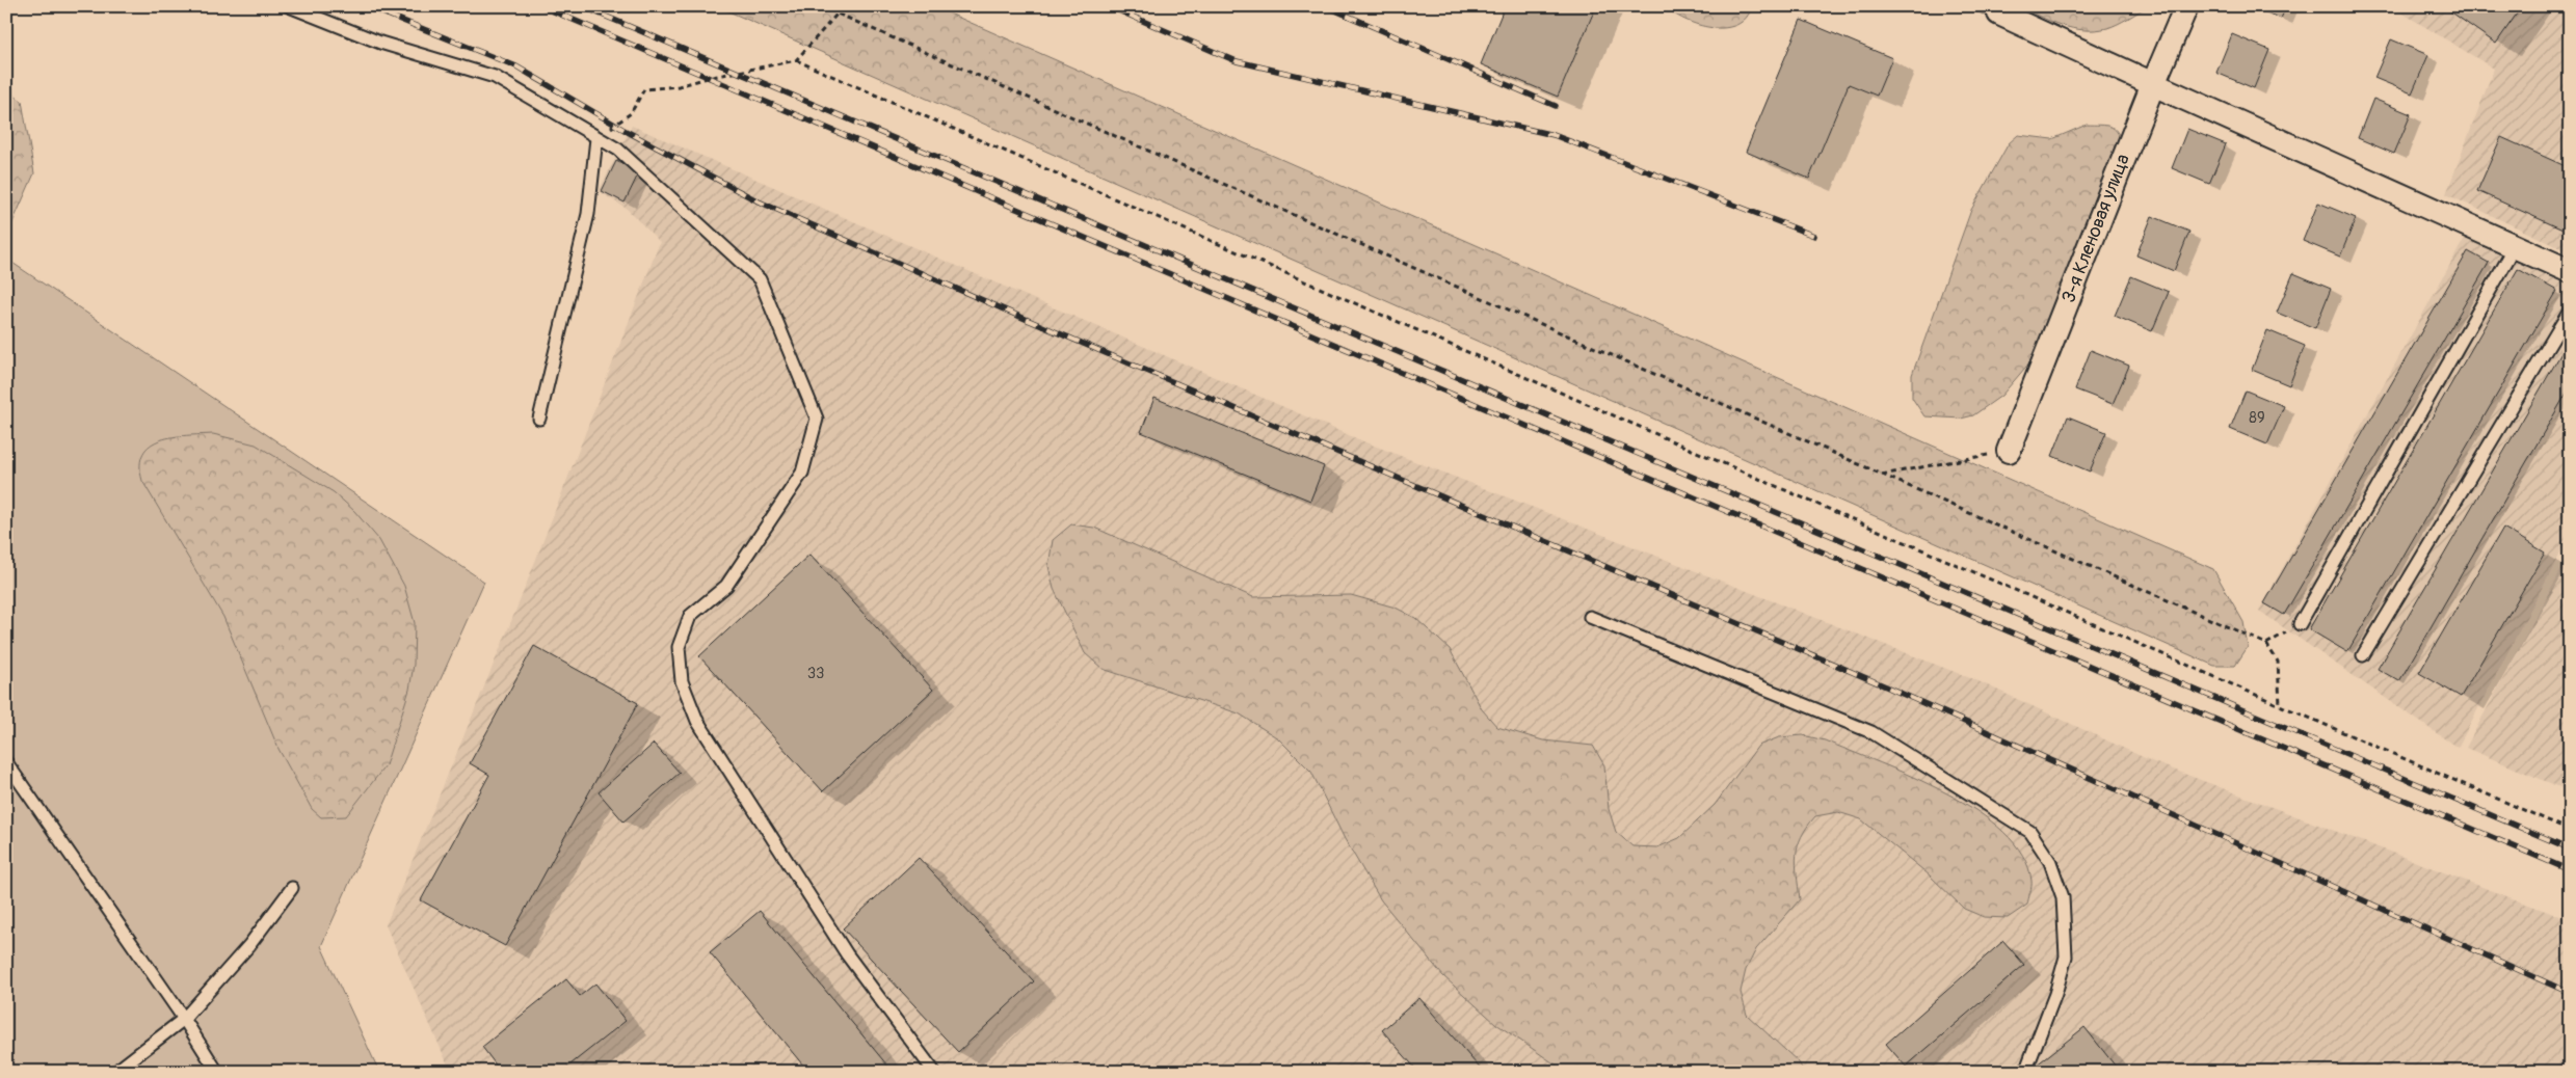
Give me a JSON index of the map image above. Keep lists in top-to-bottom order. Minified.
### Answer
{"streets":{"street":["3-я Кленовая улица"]},"house_numbers":["89","33"]}
